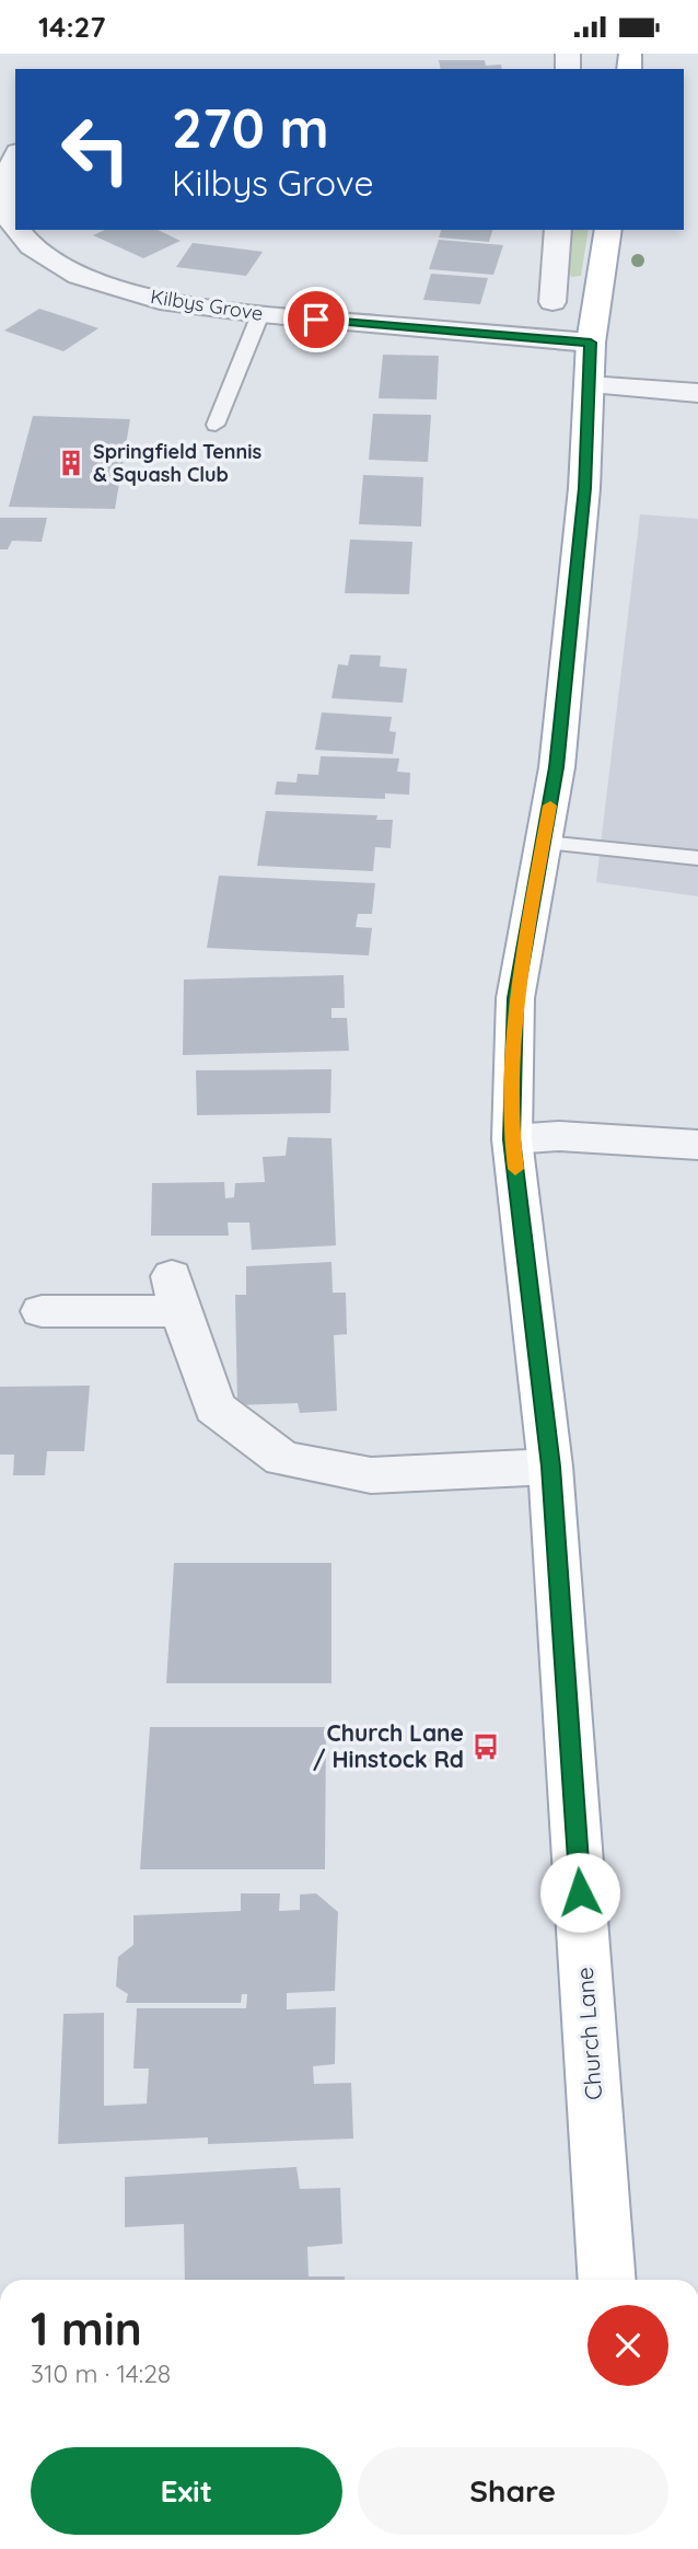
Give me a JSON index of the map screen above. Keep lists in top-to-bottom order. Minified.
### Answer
{"streets":{"main road":["Church Lane"],"street":["Kilbys Grove"]},"crossings":[["Kilbys Grove","Church Lane"]],"places":{"building":["Springfield Tennis & Squash Club"],"bus stop":["Church Lane / Hinstock Rd"]},"page":{"status":"14:27","turn":["270 m","Kilbys Grove"],"heading":["1 min","310 m · 14:28"],"buttons":["Exit","Share"]}}
